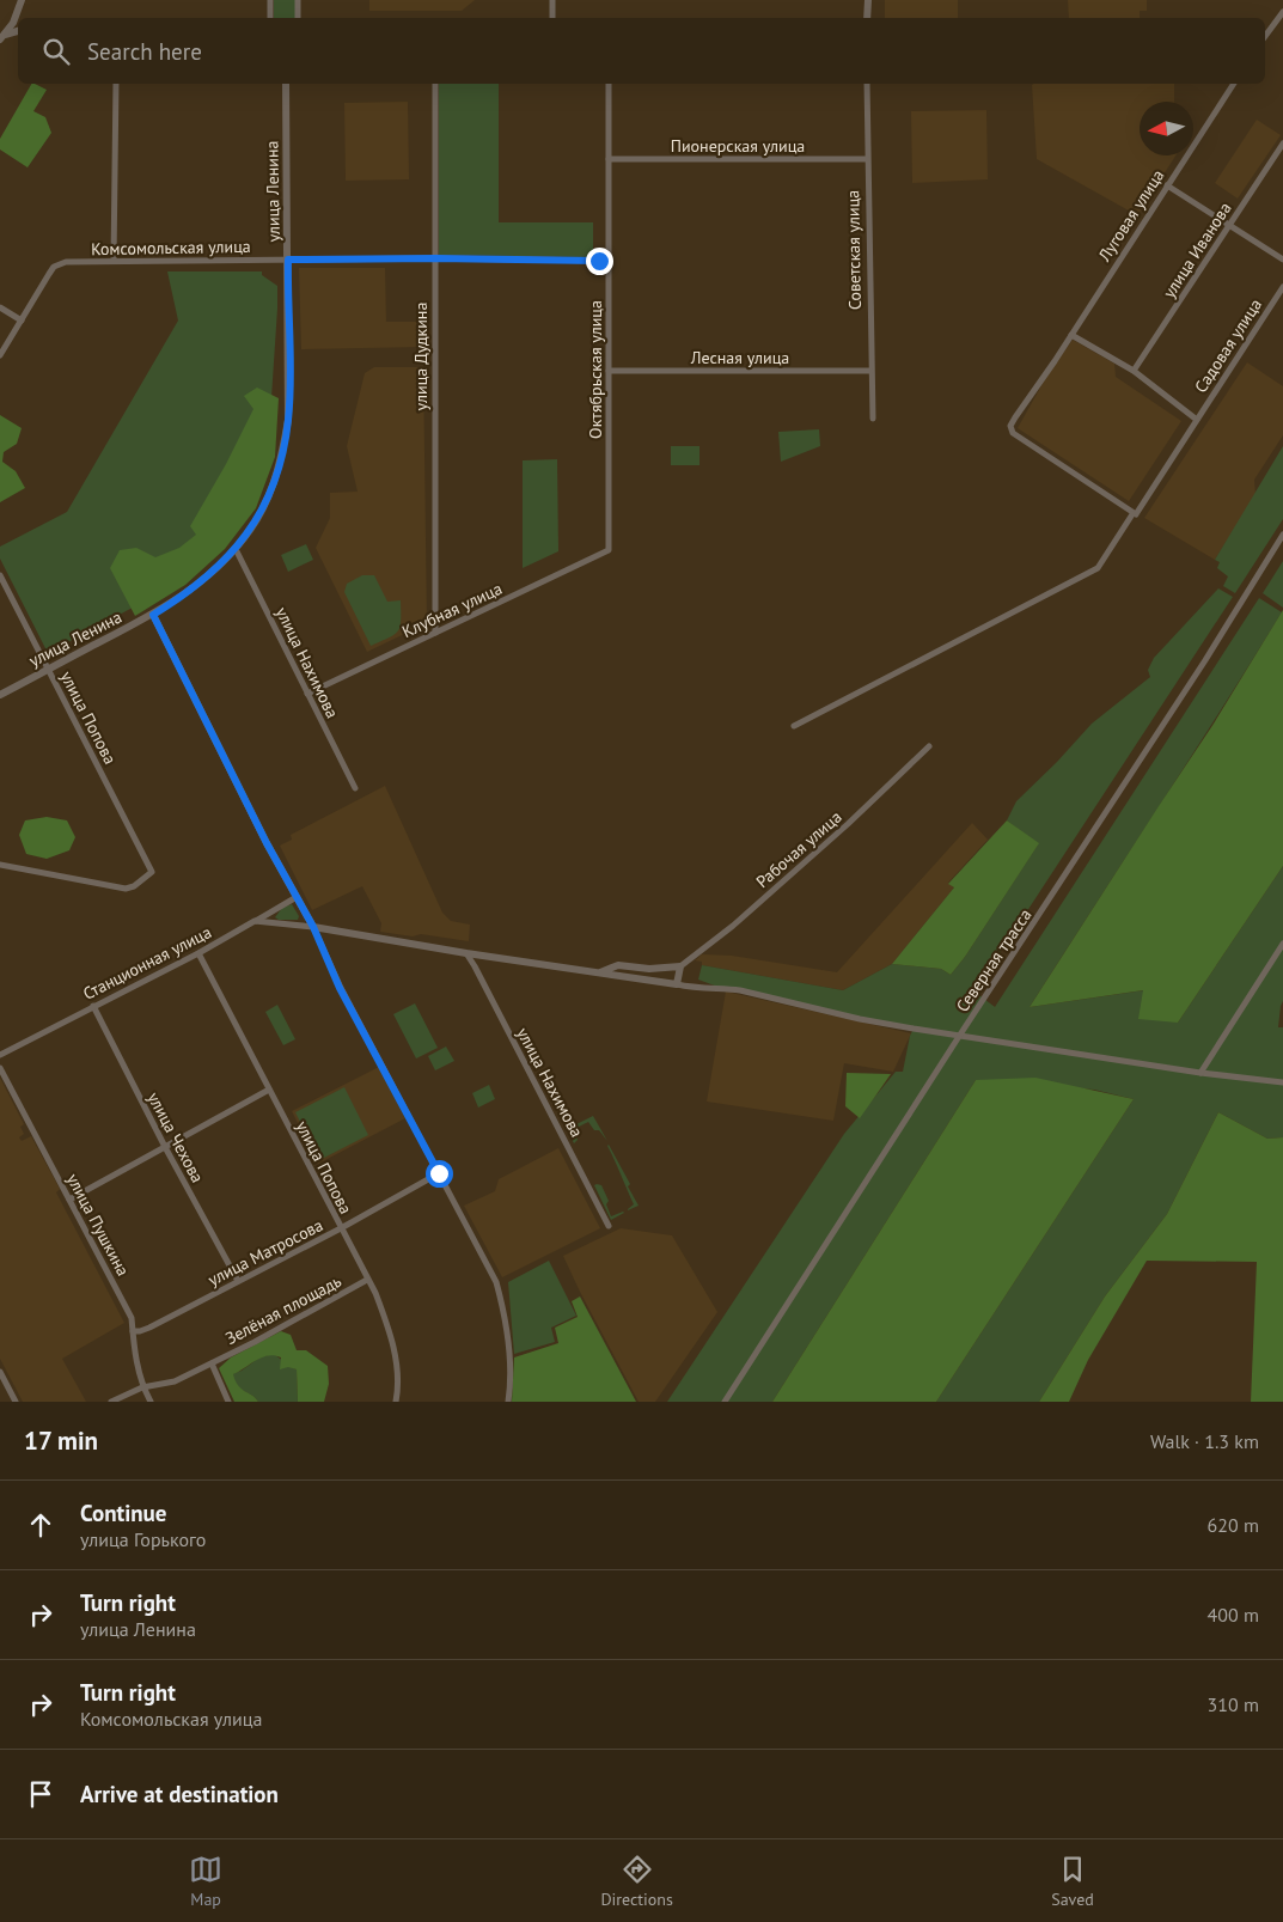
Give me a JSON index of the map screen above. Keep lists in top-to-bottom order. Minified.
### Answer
{"streets":{"street":["Пионерская улица","улица Ленина","Луговая улица","Комсомольская улица","Советская улица","улица Иванова","Садовая улица","улица Дудкина","Лесная улица","Октябрьская улица","Клубная улица","улица Нахимова","улица Попова","Рабочая улица","Северная трасса","Станционная улица","улица Чехова","улица Пушкина","улица Матросова","Зелёная площадь"]},"crossings":[["Пионерская улица","Советская улица"],["Пионерская улица","Октябрьская улица"],["улица Ленина","Комсомольская улица"],["улица Ленина","улица Нахимова"],["улица Ленина","улица Попова"],["Луговая улица","Садовая улица"],["Комсомольская улица","улица Дудкина"],["Комсомольская улица","Октябрьская улица"],["Советская улица","Лесная улица"],["улица Дудкина","Клубная улица"],["Лесная улица","Октябрьская улица"],["Октябрьская улица","Клубная улица"],["Клубная улица","улица Нахимова"],["улица Попова","Станционная улица"],["улица Попова","улица Матросова"],["улица Попова","Зелёная площадь"],["Станционная улица","улица Чехова"],["улица Чехова","улица Матросова"],["улица Пушкина","улица Матросова"],["улица Пушкина","Зелёная площадь"]],"north":"left","page":{"search":"Search here","heading":["17 min","Walk · 1.3 km"],"list":[["Continue","улица Горького","620 m"],["Turn right","улица Ленина","400 m"],["Turn right","Комсомольская улица","310 m"],"Arrive at destination"],"nav":["Map","Directions","Saved"]}}
